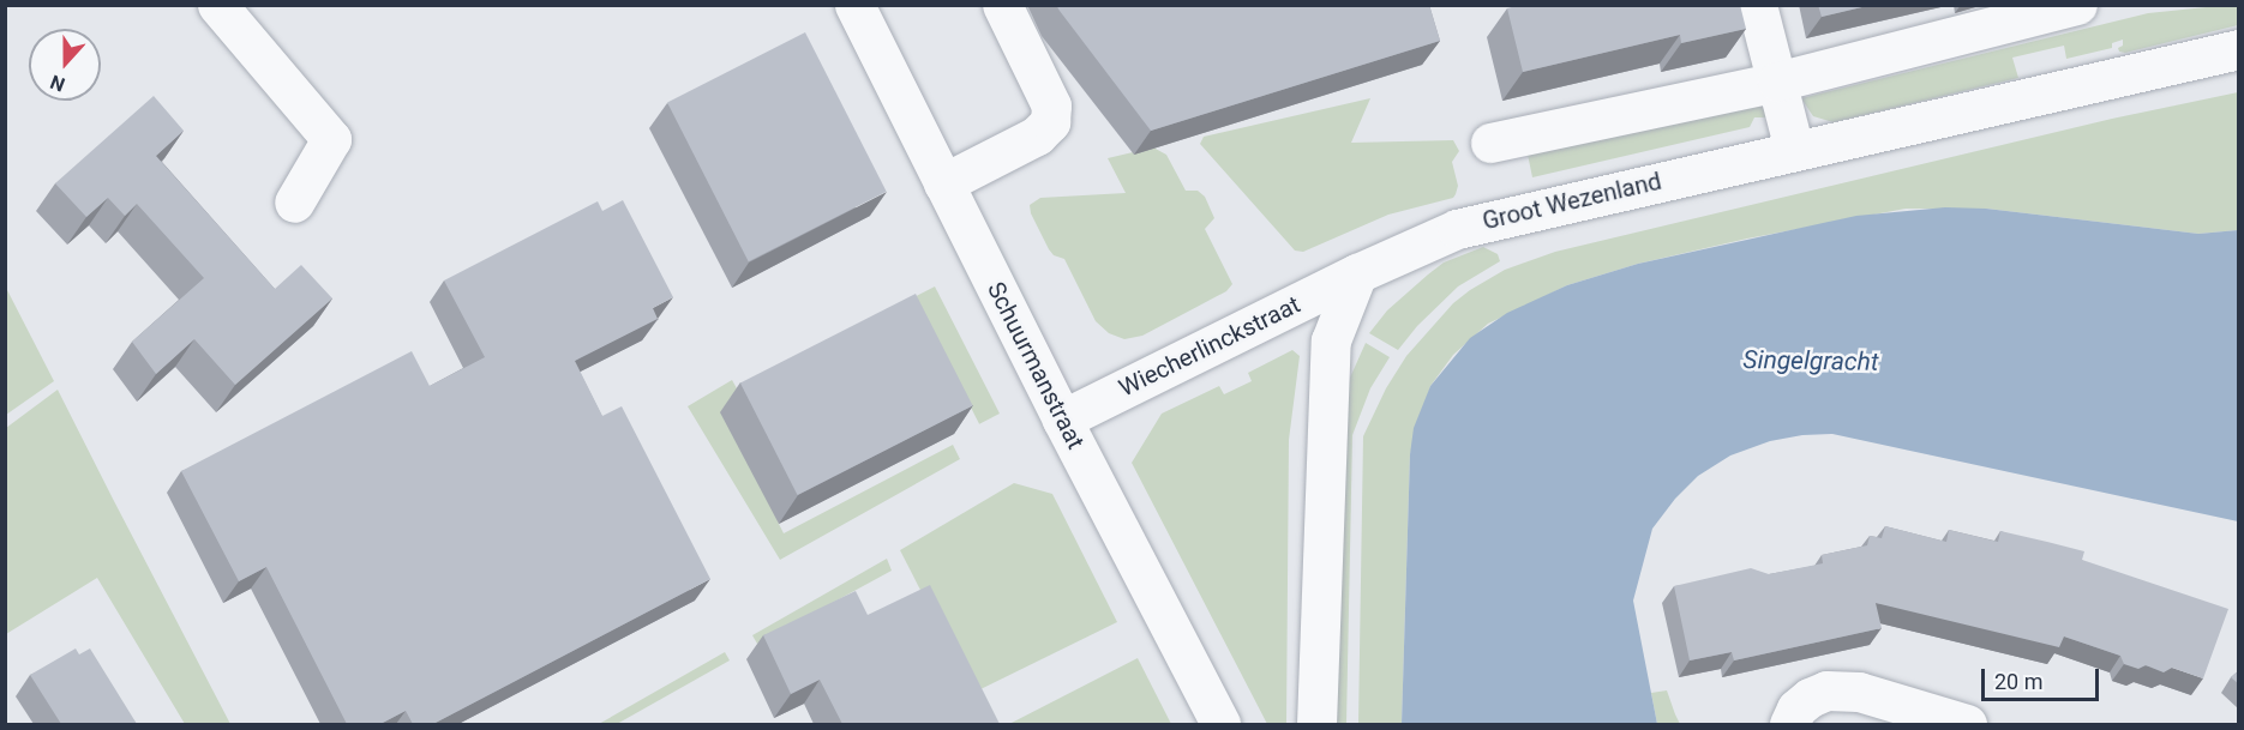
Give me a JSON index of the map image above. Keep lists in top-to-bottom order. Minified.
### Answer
{"streets":{"street":["Groot Wezenland","Wiecherlinckstraat","Schuurmanstraat"]},"crossings":[["Groot Wezenland","Wiecherlinckstraat"],["Wiecherlinckstraat","Schuurmanstraat"]],"water":["Singelgracht"],"scale_bar":"20 m","north":"bottom"}
